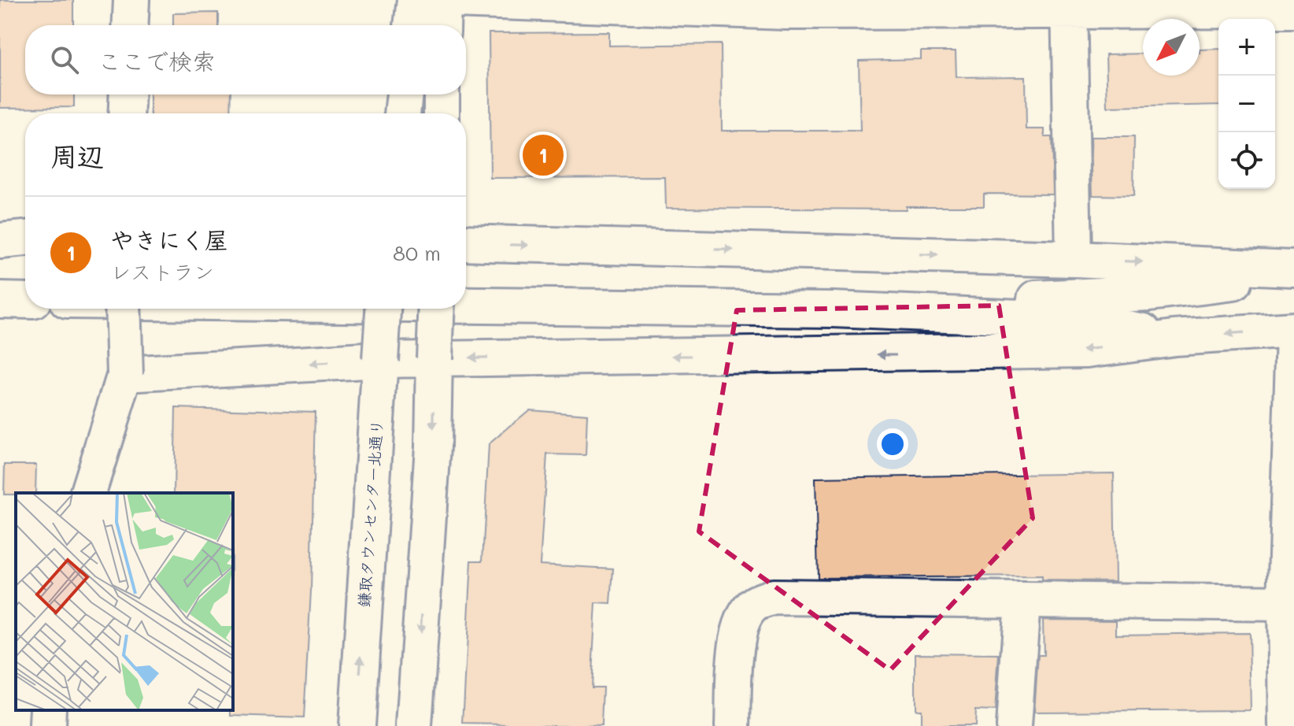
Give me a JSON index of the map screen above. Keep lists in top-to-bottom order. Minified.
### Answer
{"streets":{"street":["鎌取タウンセンター北通り"]},"north":"bottom left","page":{"map_buttons":["+","−"],"search":"ここで検索","heading":"周辺","pins":"1","list":[{"mark":"1","name":"やきにく屋","note":"レストラン","value":"80 m"}]}}
